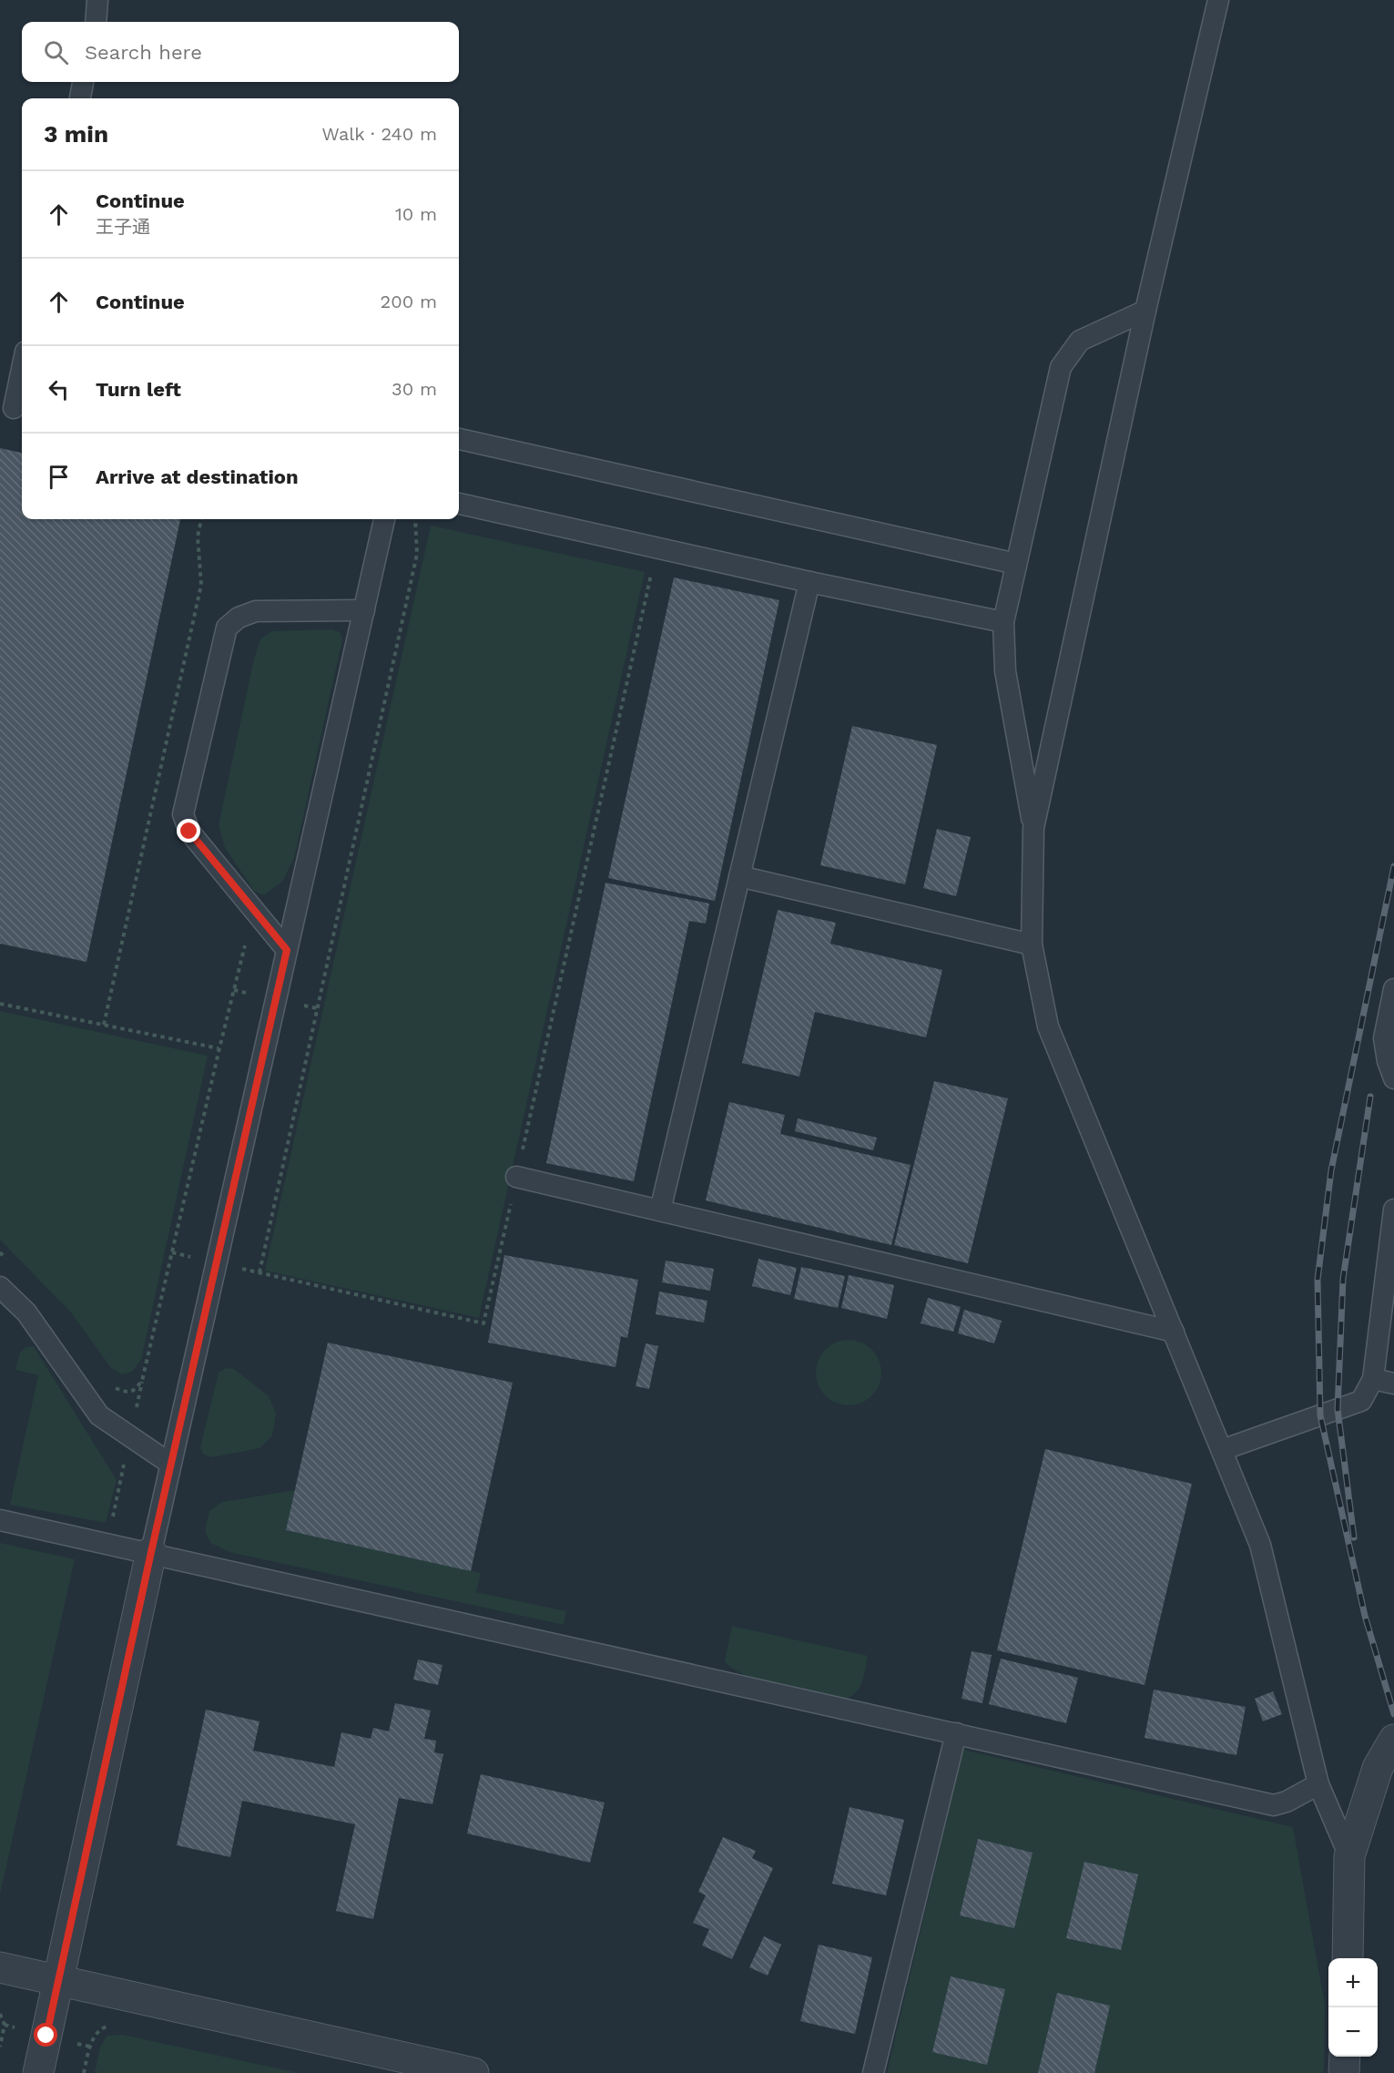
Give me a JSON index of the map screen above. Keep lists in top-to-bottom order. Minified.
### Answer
{"page":{"search":"Search here","heading":["3 min","Walk · 240 m"],"list":[["Continue","王子通","10 m"],["Continue","200 m"],["Turn left","30 m"],"Arrive at destination"],"map_buttons":["+","−"]}}
